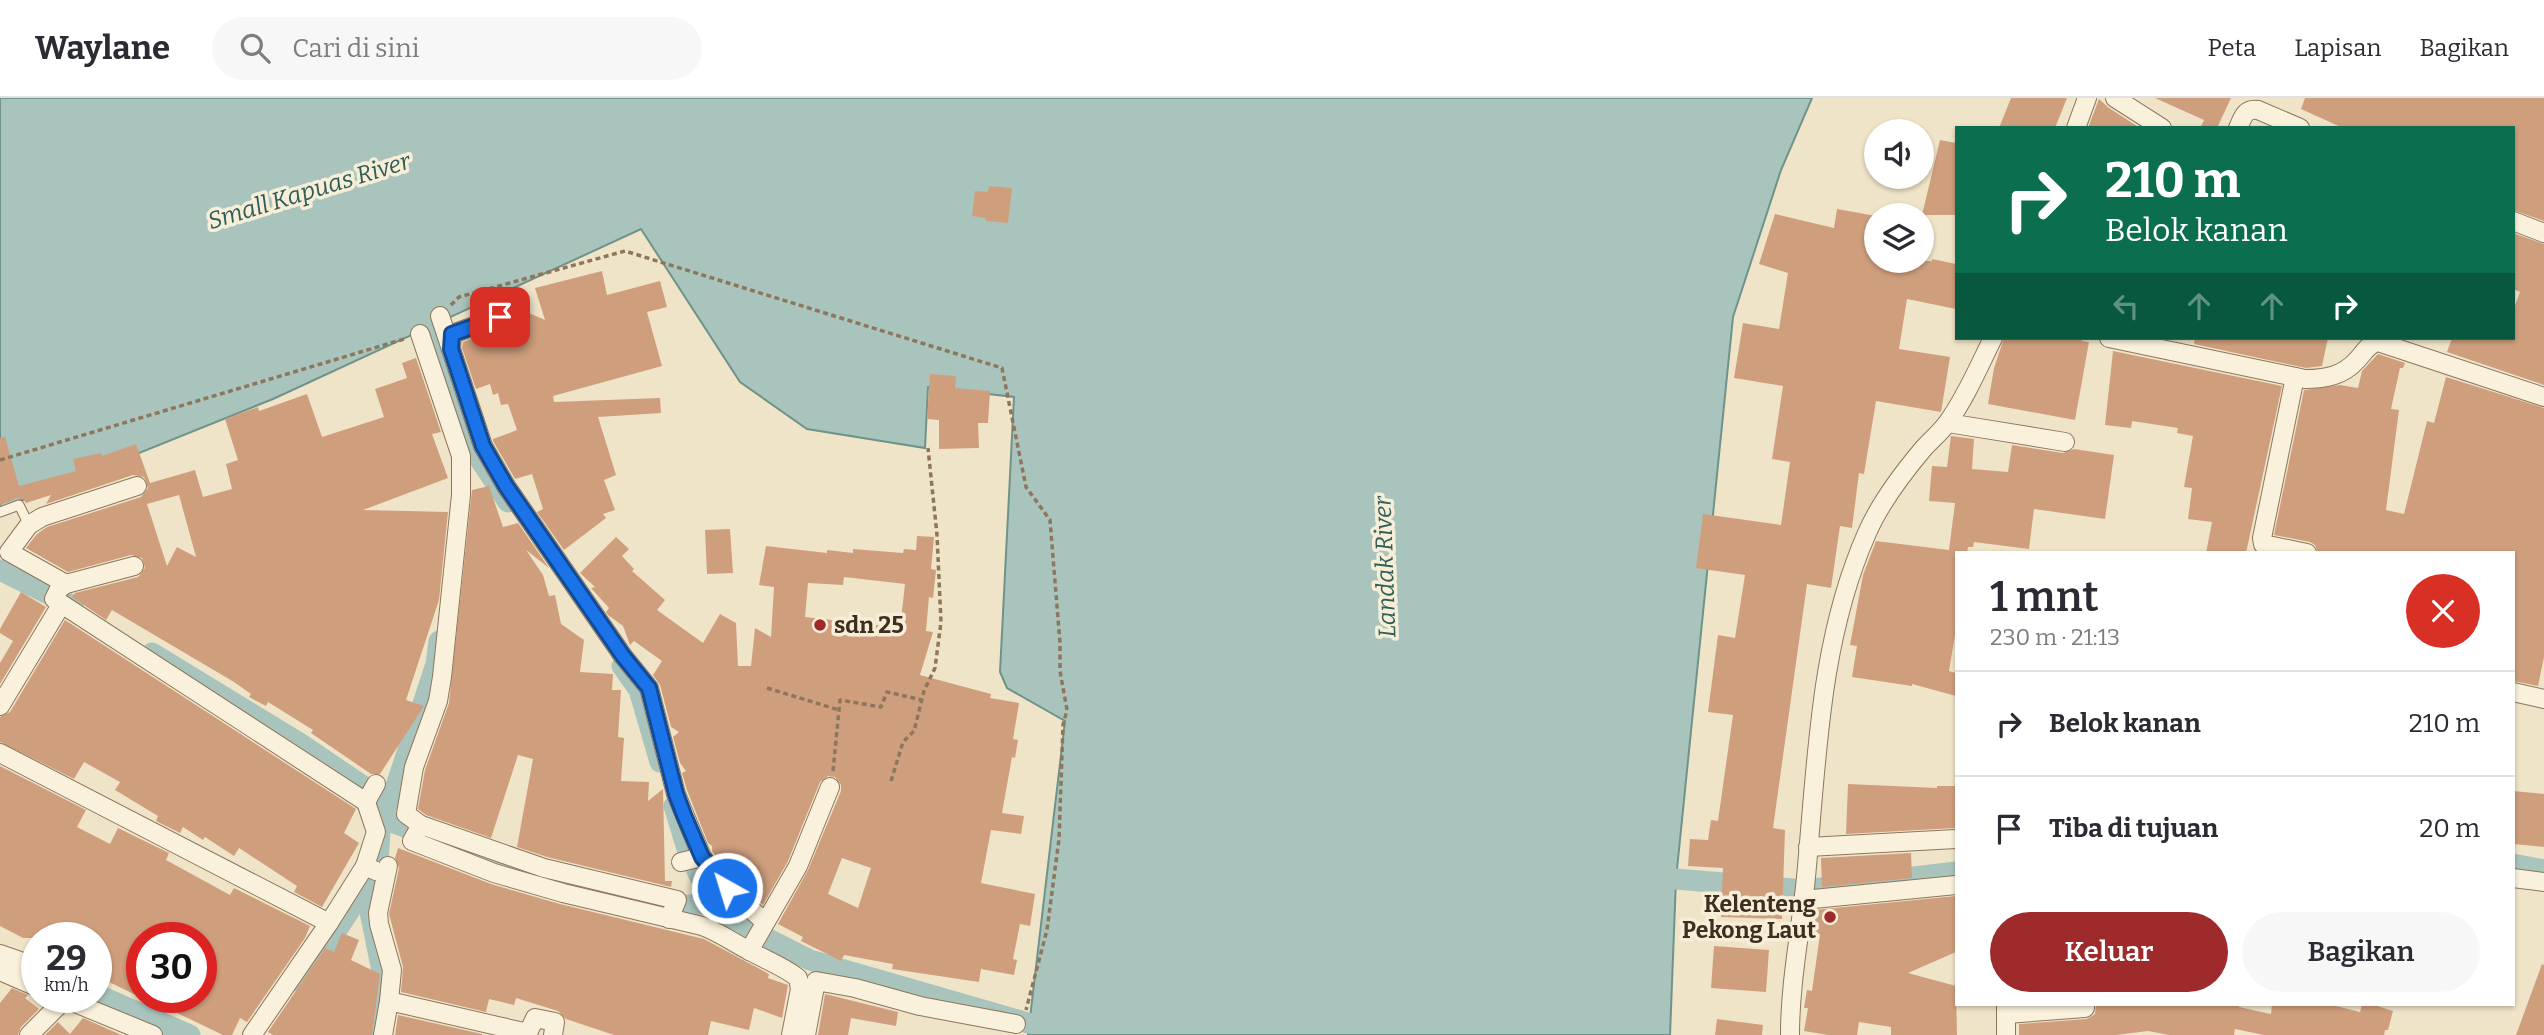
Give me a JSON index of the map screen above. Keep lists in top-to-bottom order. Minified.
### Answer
{"water":["Small Kapuas River","Landak River"],"places":["sdn 25","Kelenteng Pekong Laut"],"page":{"header":"Waylane","search":"Cari di sini","nav":["Peta","Lapisan","Bagikan"],"turn":["210 m","Belok kanan"],"heading":["1 mnt","230 m · 21:13"],"list":[{"name":"Belok kanan","value":"210 m"},{"name":"Tiba di tujuan","value":"20 m"}],"buttons":["Keluar","Bagikan"],"speed":"29 km/h","limit":"30"}}
